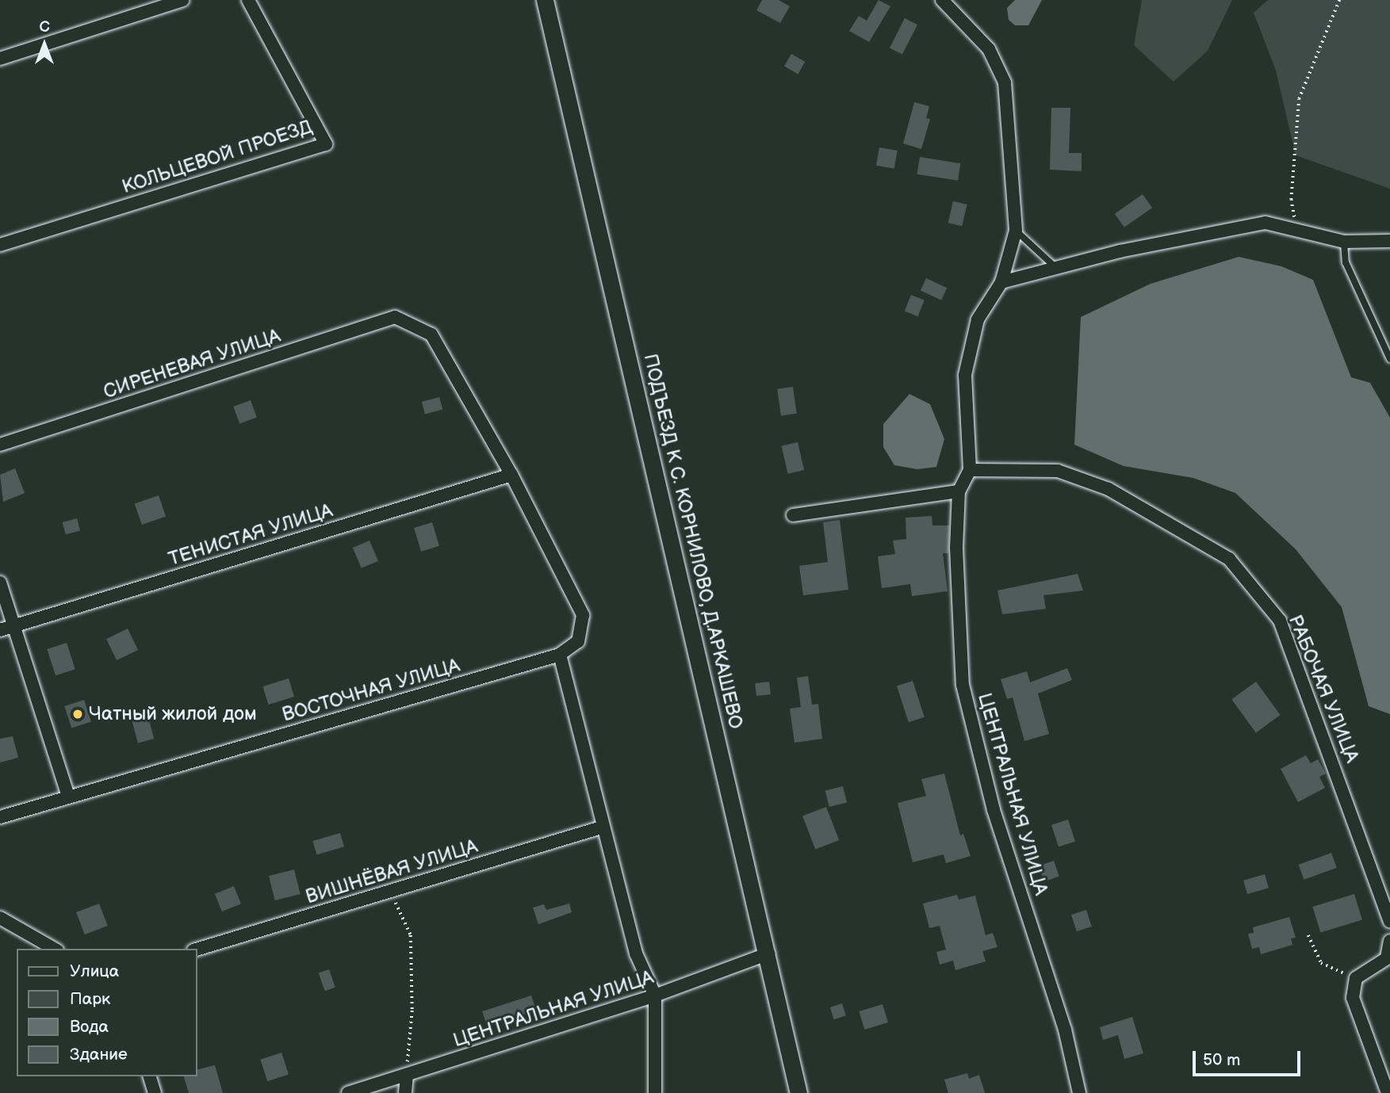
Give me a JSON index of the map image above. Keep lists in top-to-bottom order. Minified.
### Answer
{"streets":{"street":["КОЛЬЦЕВОЙ ПРОЕЗД","СИРЕНЕВАЯ УЛИЦА","ТЕНИСТАЯ УЛИЦА","ПОДЪЕЗД К С. КОРНИЛОВО, Д.АРКАШЕВО","РАБОЧАЯ УЛИЦА","ВОСТОЧНАЯ УЛИЦА","ЦЕНТРАЛЬНАЯ УЛИЦА","ВИШНЁВАЯ УЛИЦА"]},"crossings":[["СИРЕНЕВАЯ УЛИЦА","ТЕНИСТАЯ УЛИЦА"],["ПОДЪЕЗД К С. КОРНИЛОВО, Д.АРКАШЕВО","ЦЕНТРАЛЬНАЯ УЛИЦА"],["РАБОЧАЯ УЛИЦА","ЦЕНТРАЛЬНАЯ УЛИЦА"]],"places":["Чатный жилой дом"],"legend":["Улица","Парк","Вода","Здание"],"scale_bar":"50 m","north":"top"}
